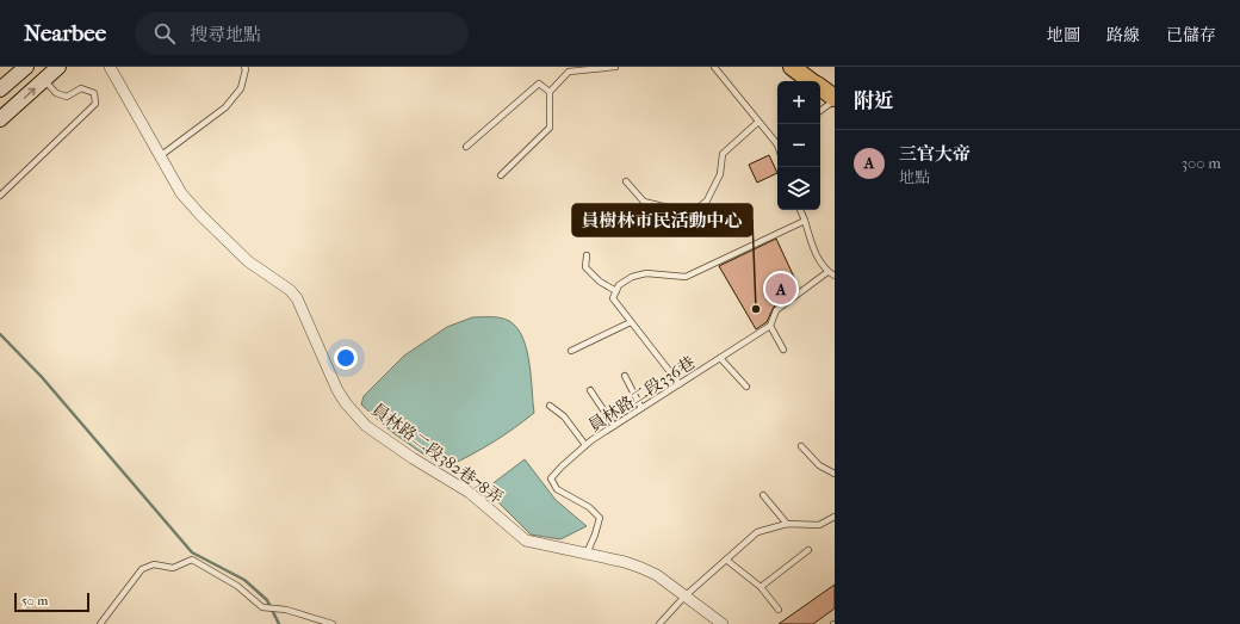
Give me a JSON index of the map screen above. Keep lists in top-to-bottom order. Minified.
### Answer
{"streets":{"street":["員林路二段382巷78弄"],"lane":["員林路二段336巷"]},"crossings":[["員林路二段336巷","員林路二段382巷78弄"]],"places":["員樹林市民活動中心"],"scale_bar":"50 m","page":{"header":"Nearbee","search":"搜尋地點","nav":["地圖","路線","已儲存"],"heading":"附近","map_buttons":["+","−"],"list":[{"mark":"A","name":"三官大帝","note":"地點","value":"300 m"}],"pins":"A","scale":"50 m"}}
